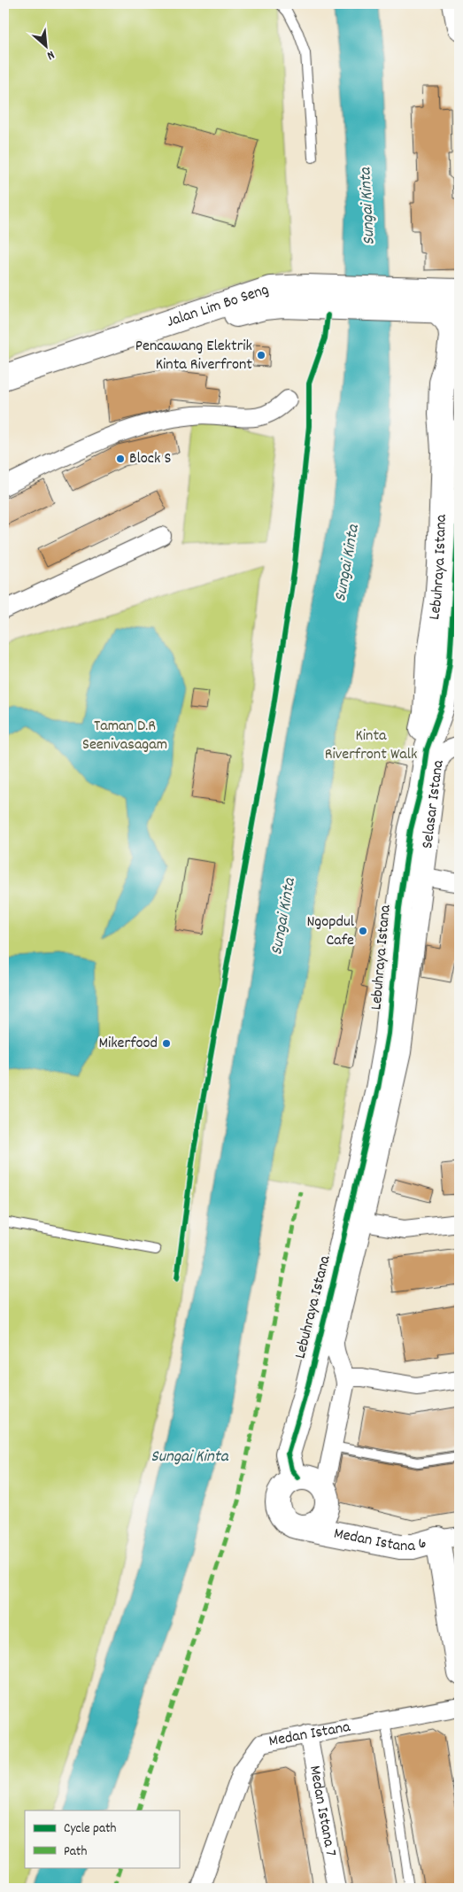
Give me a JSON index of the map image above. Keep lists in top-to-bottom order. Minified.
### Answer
{"streets":{"street":["Jalan Lim Bo Seng","Lebuhraya Istana","Selasar Istana","Medan Istana 6","Medan Istana","Medan Istana 7"]},"crossings":[["Jalan Lim Bo Seng","Lebuhraya Istana"],["Lebuhraya Istana","Medan Istana 6"],["Medan Istana","Medan Istana 7"]],"water":["Sungai Kinta"],"parks":["Taman D.R Seenivasagam","Kinta Riverfront Walk"],"places":["Pencawang Elektrik Kinta Riverfront","Block S","Ngopdul Cafe","Mikerfood"],"legend":["Cycle path","Path"],"north":"bottom right"}
